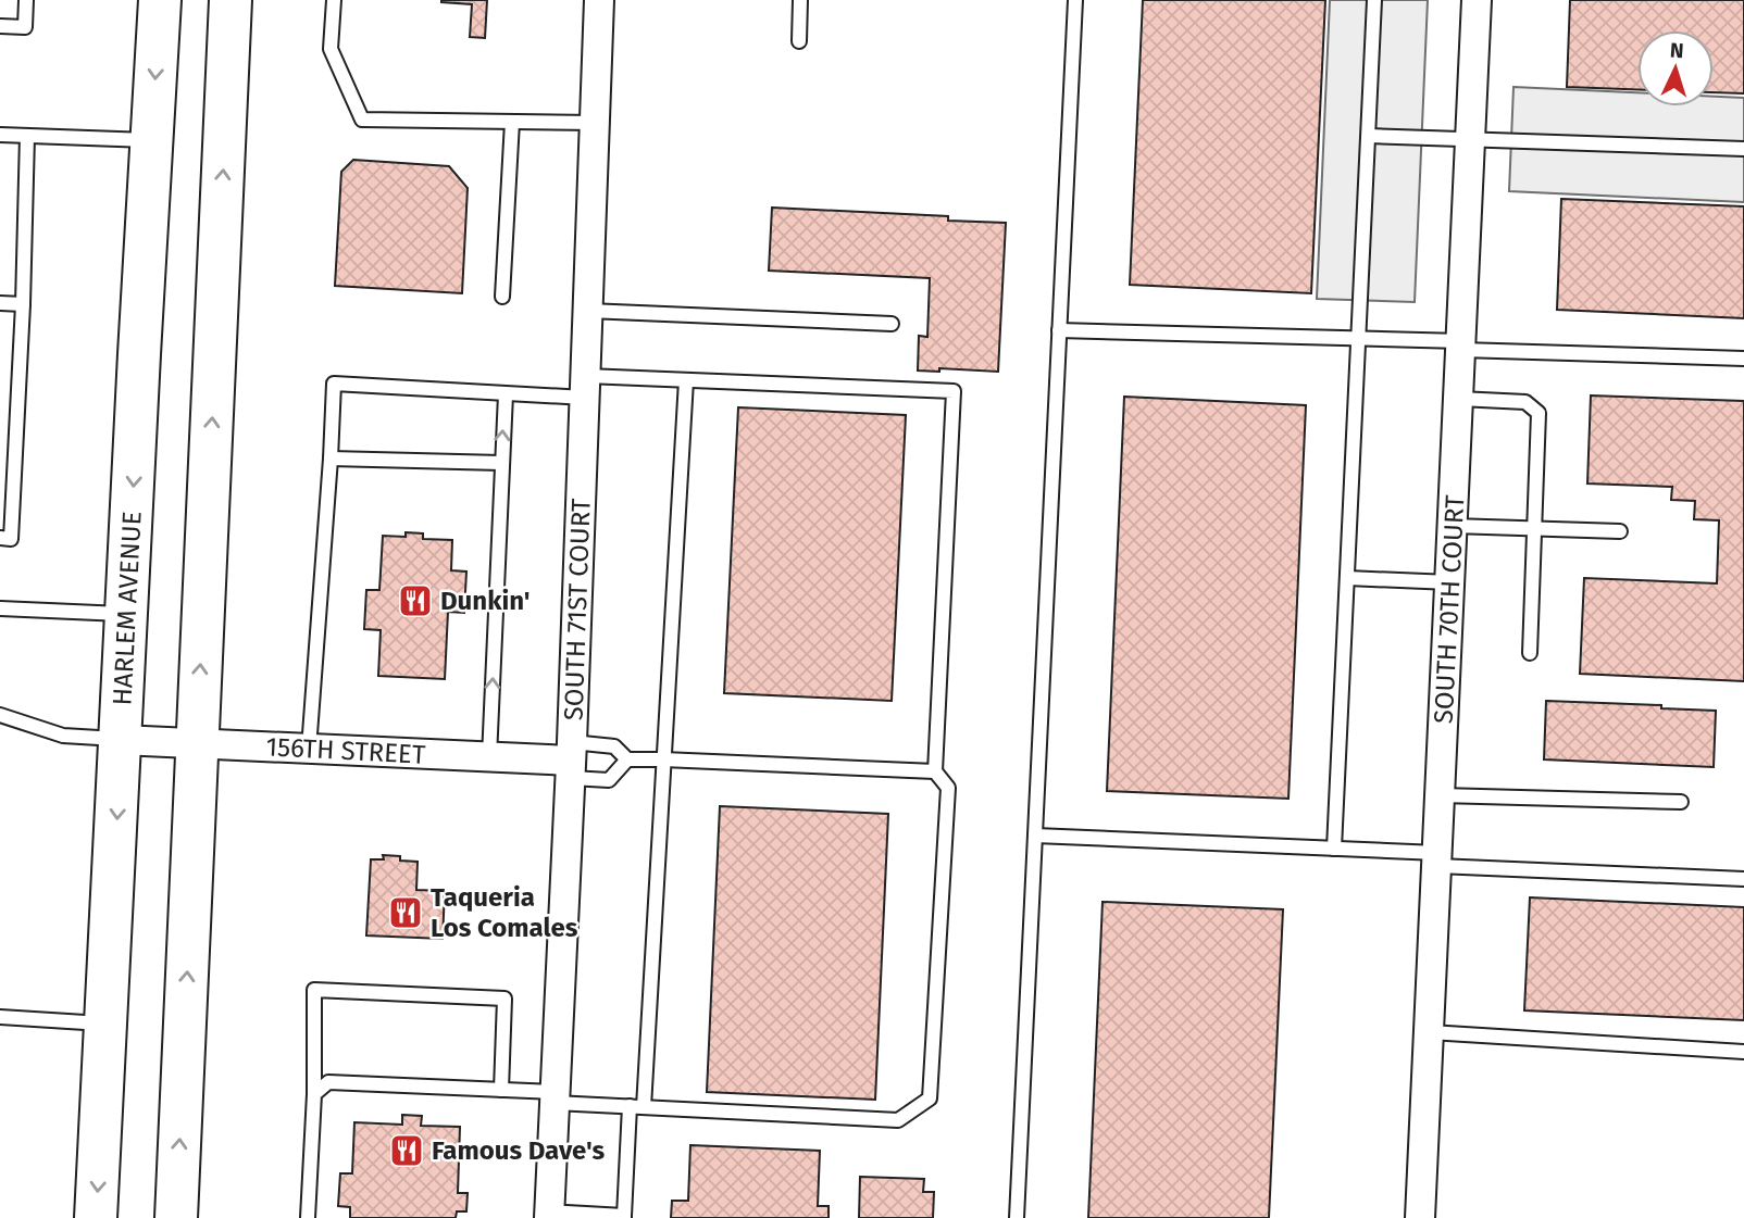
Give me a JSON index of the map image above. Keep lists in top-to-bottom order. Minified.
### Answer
{"streets":{"main road":["HARLEM AVENUE"],"street":["SOUTH 71ST COURT","SOUTH 70TH COURT","156TH STREET"]},"crossings":[["HARLEM AVENUE","156TH STREET"],["SOUTH 71ST COURT","156TH STREET"]],"places":{"restaurant":["Dunkin'","Taqueria Los Comales","Famous Dave's"]},"north":"top"}
